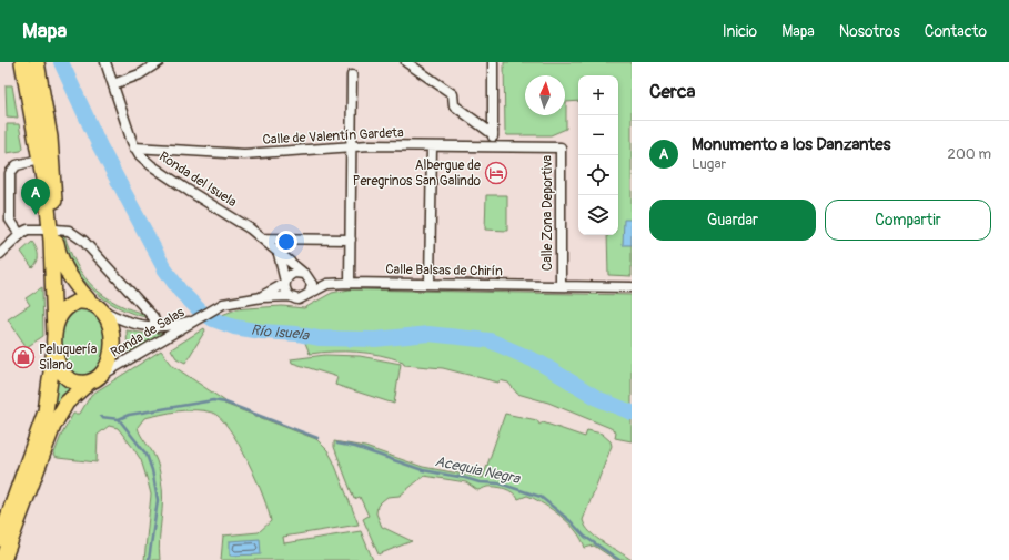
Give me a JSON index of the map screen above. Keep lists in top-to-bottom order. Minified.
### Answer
{"streets":{"street":["Calle de Valentín Gardeta","Ronda del Isuela","Calle Zona Deportiva","Calle Balsas de Chirín","Ronda de Salas"]},"crossings":[["Calle de Valentín Gardeta","Ronda del Isuela"],["Calle de Valentín Gardeta","Calle Zona Deportiva"],["Ronda del Isuela","Calle Balsas de Chirín"],["Calle Zona Deportiva","Calle Balsas de Chirín"]],"water":["Río Isuela","Acequia Negra"],"places":{"hotel":["Albergue de Peregrinos San Galindo"],"shop":["Peluquería Silano"]},"north":"top","page":{"header":"Mapa","nav":["Inicio","Mapa","Nosotros","Contacto"],"heading":"Cerca","map_buttons":["+","−"],"list":[{"mark":"A","name":"Monumento a los Danzantes","note":"Lugar","value":"200 m"}],"pins":"A","buttons":["Guardar","Compartir"]}}
